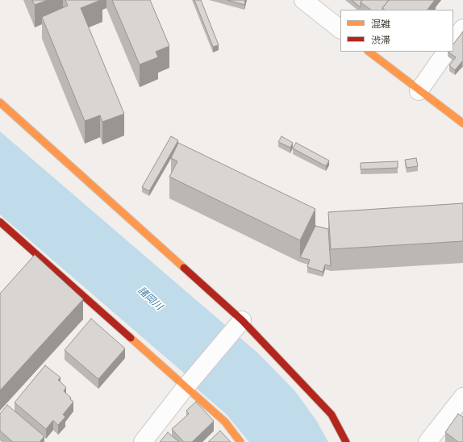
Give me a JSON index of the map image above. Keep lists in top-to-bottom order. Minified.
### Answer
{"water":["諸岡川"],"legend":["混雑","渋滞"]}
